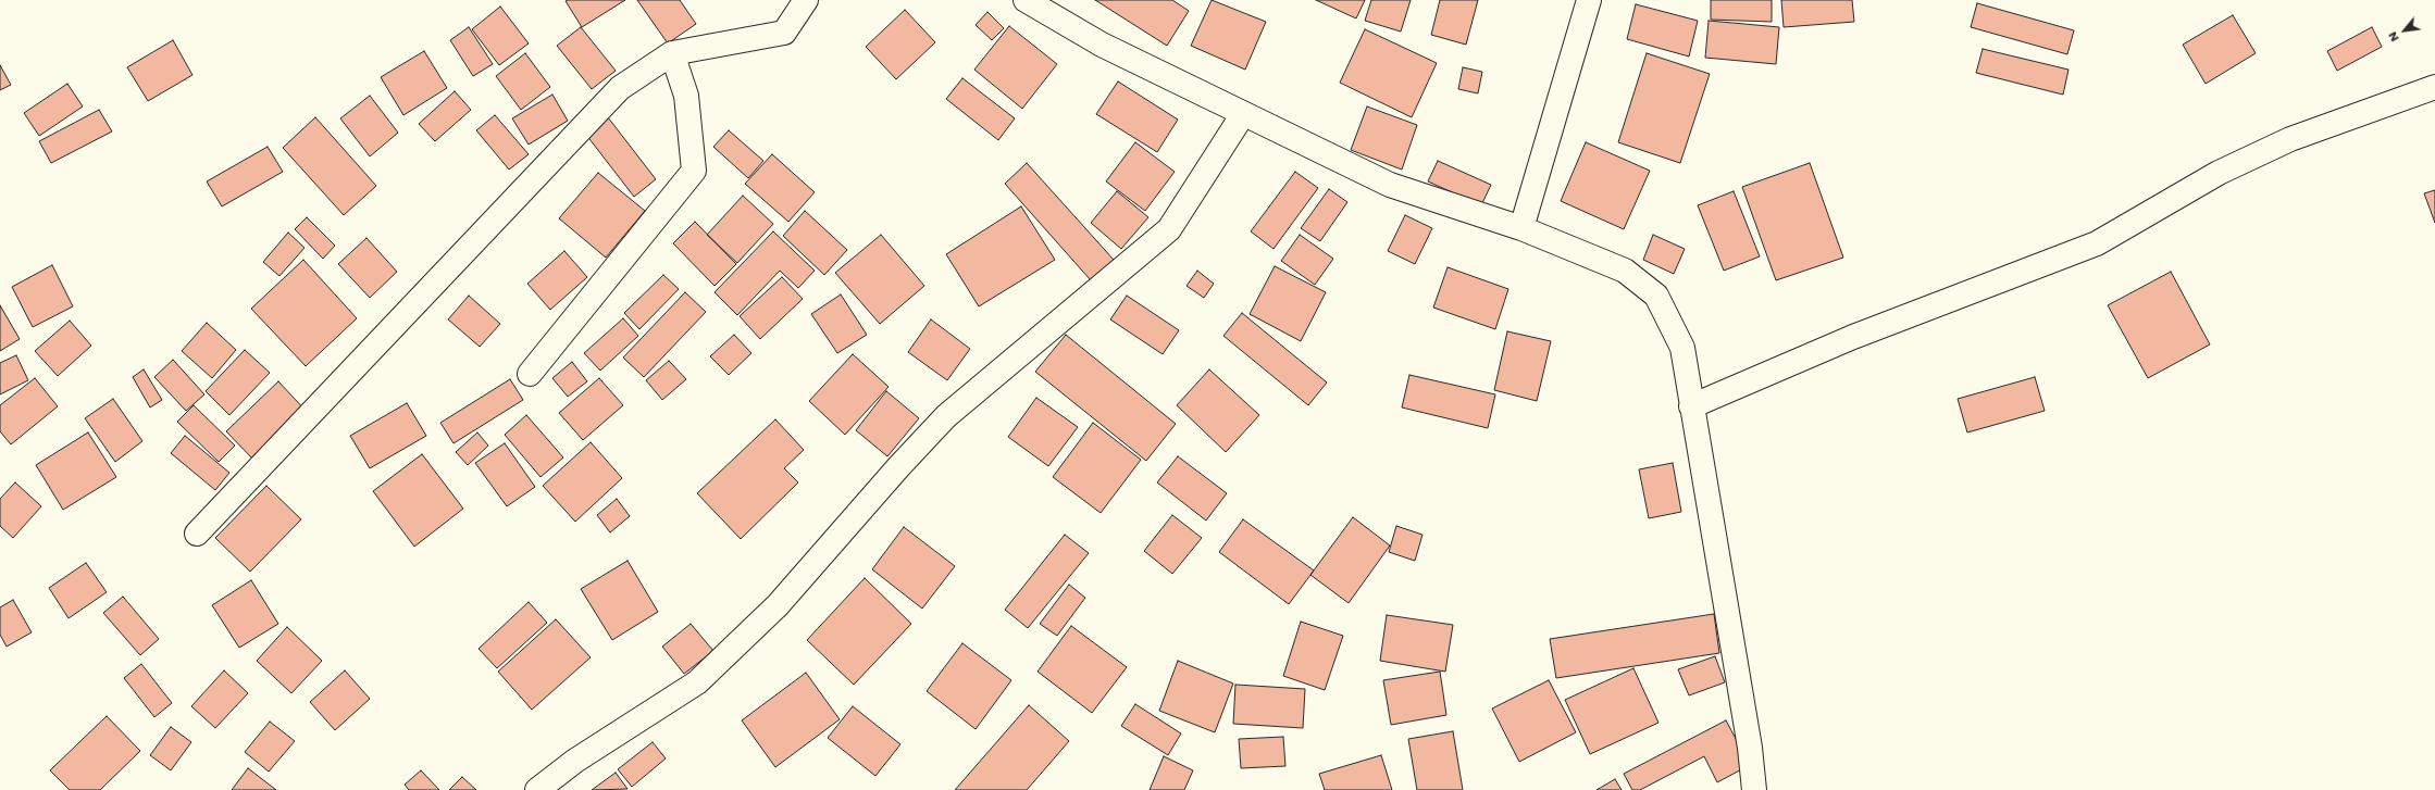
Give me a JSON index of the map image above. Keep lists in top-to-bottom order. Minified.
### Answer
{"north":"bottom left"}
